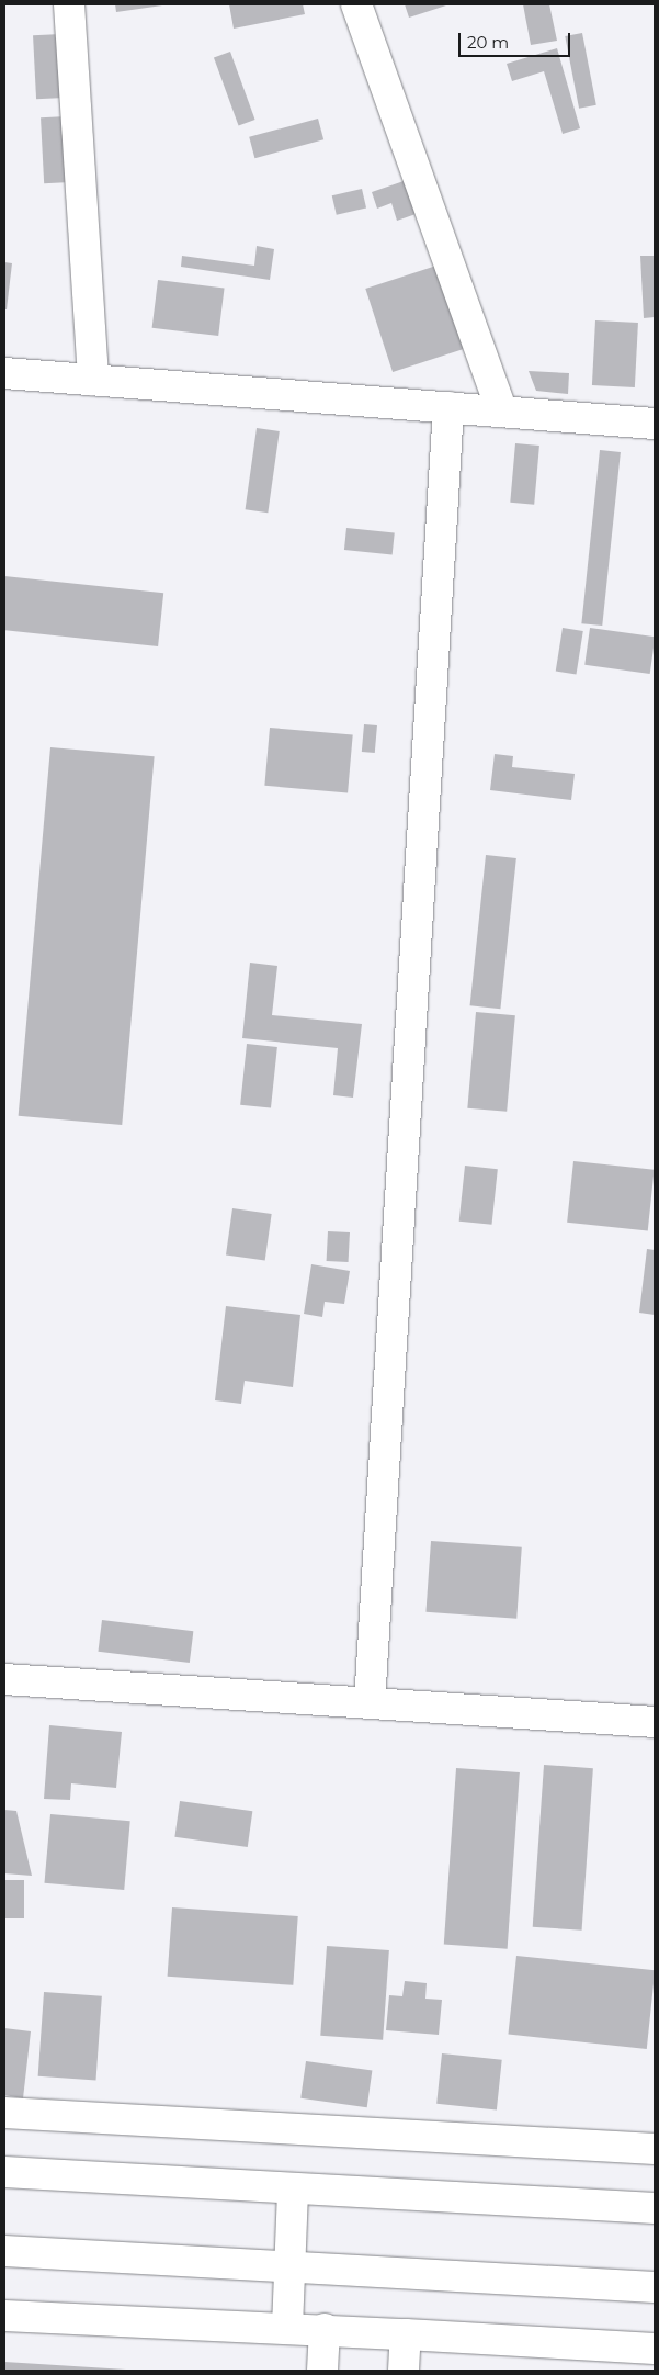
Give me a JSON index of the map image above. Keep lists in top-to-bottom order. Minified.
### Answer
{"scale_bar":"20 m"}
